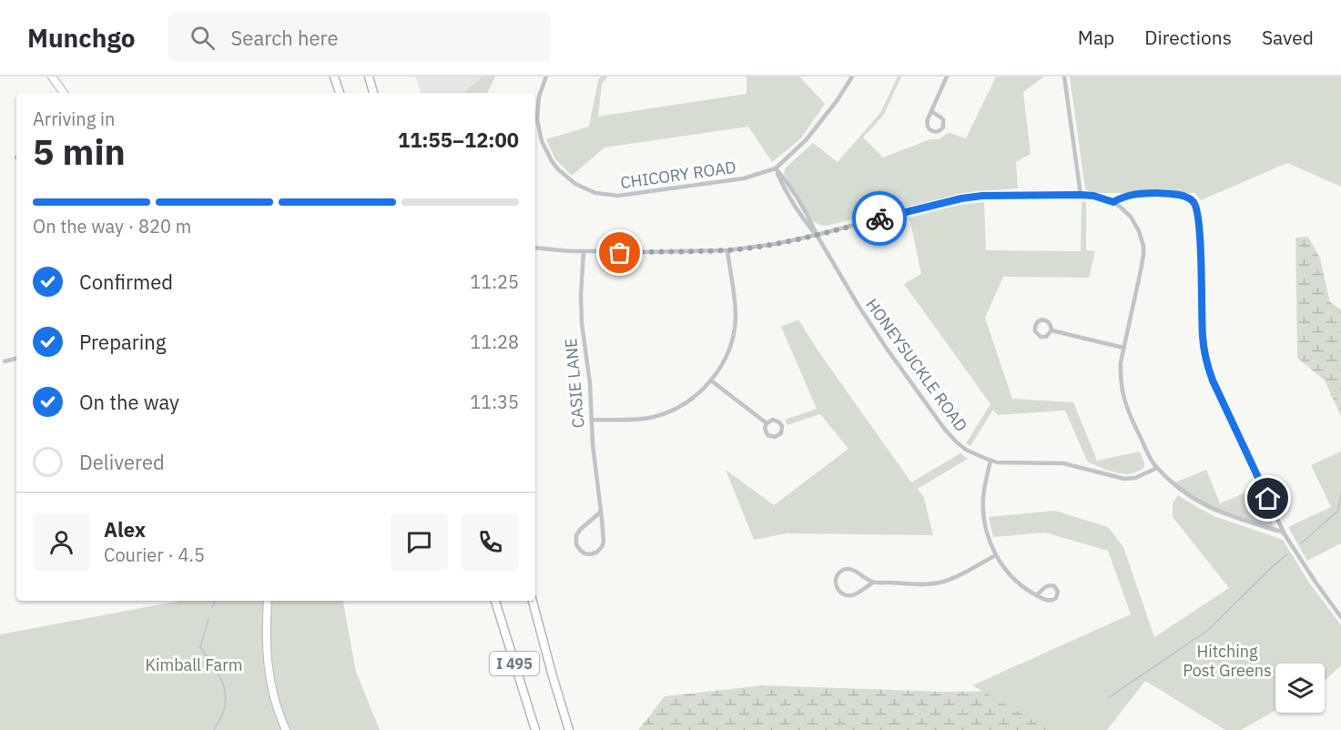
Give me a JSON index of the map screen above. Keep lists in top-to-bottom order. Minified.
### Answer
{"streets":{"highway":["I 495"],"street":["CHICORY ROAD","HONEYSUCKLE ROAD","CASIE LANE"]},"parks":["Hitching Post Greens","Kimball Farm"],"page":{"header":"Munchgo","search":"Search here","nav":["Map","Directions","Saved"],"heading":["5 min","Arriving in","11:55–12:00"],"panel":["Alex","Courier · 4.5"],"bar":"On the way · 820 m","list":[["Confirmed","11:25"],["Preparing","11:28"],["On the way","11:35"],"Delivered"]}}
